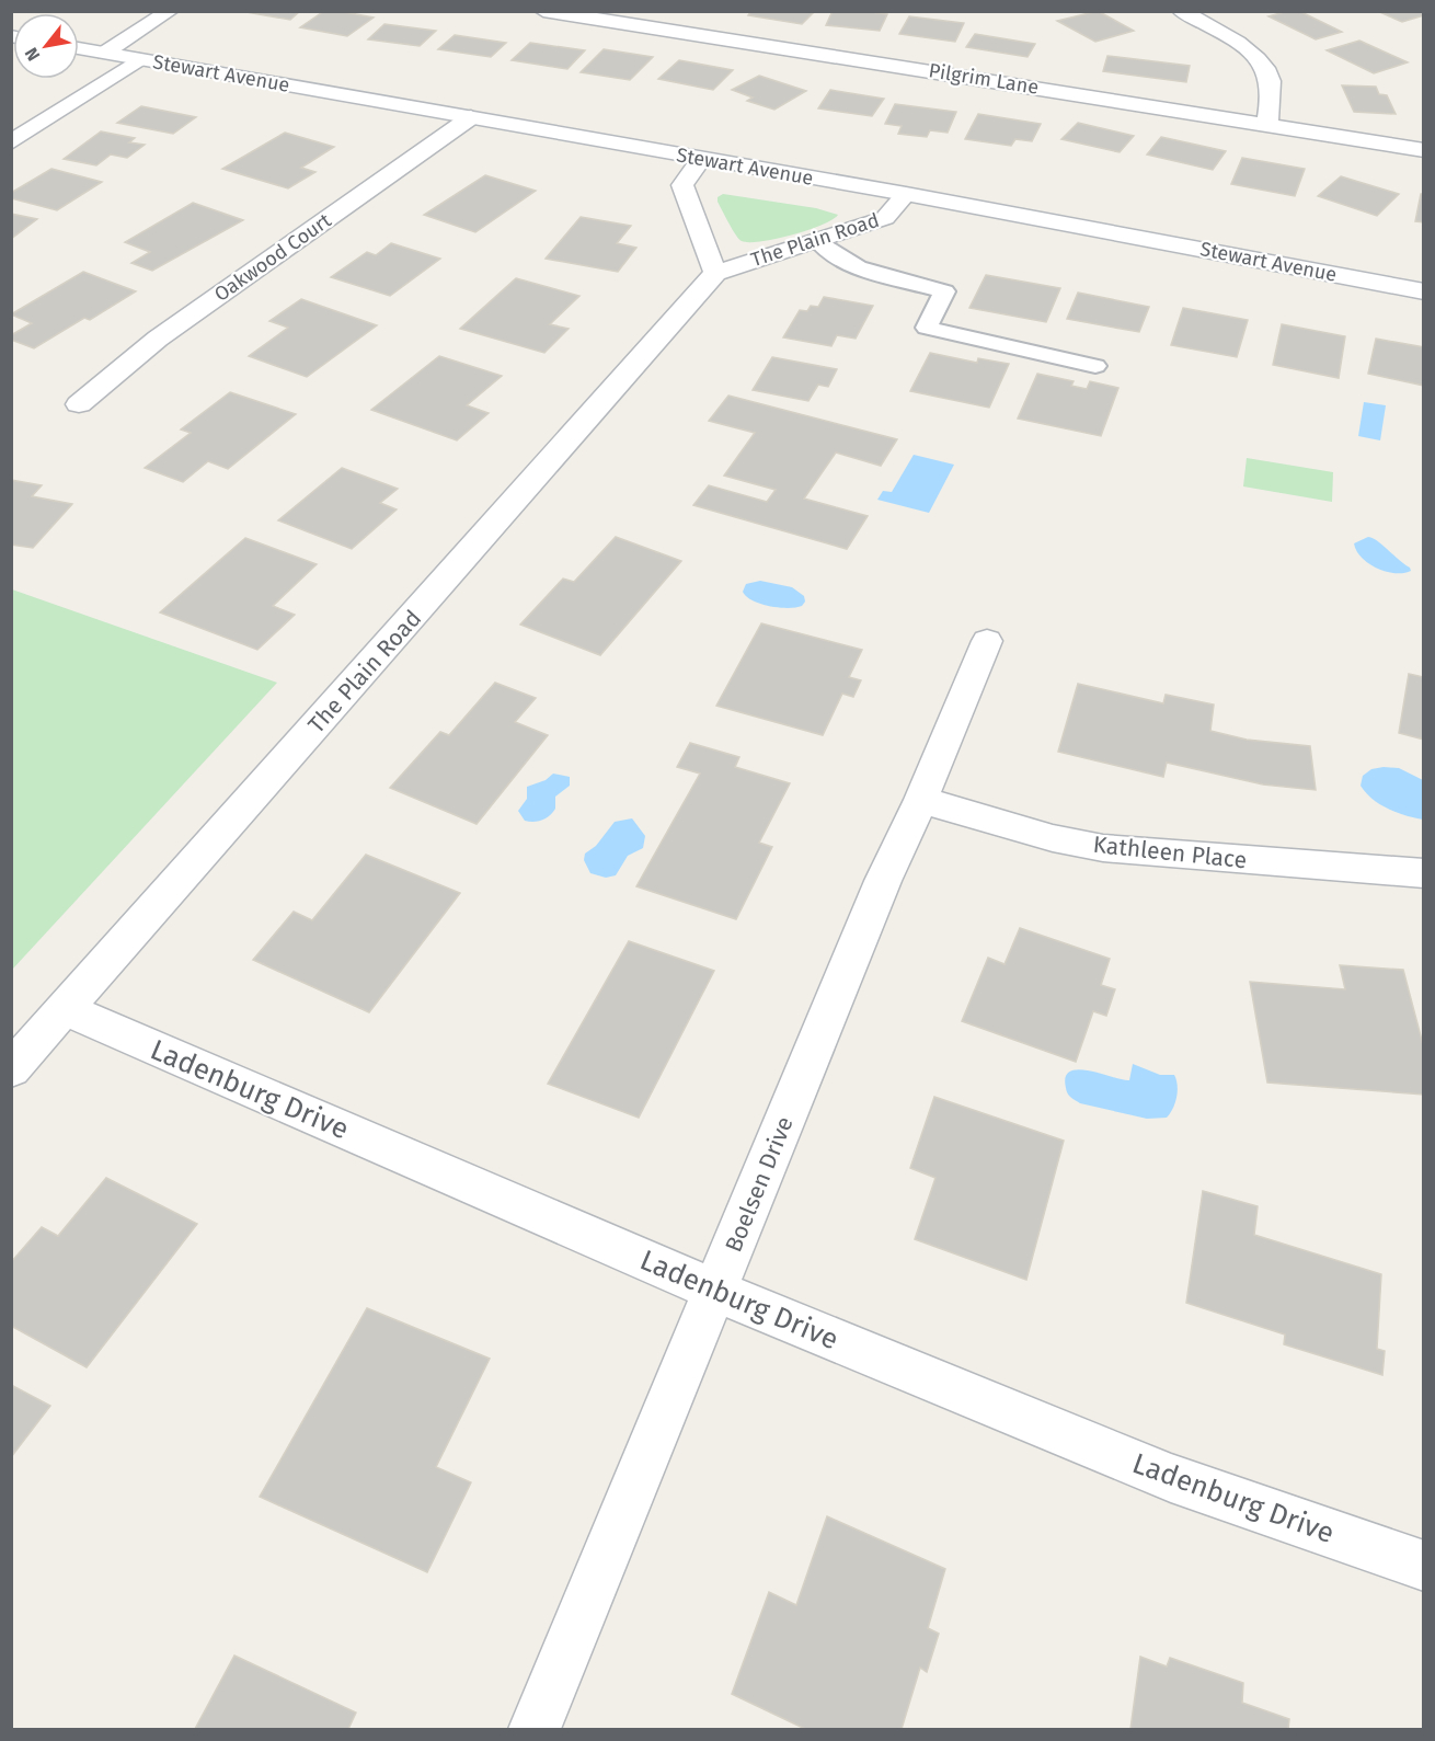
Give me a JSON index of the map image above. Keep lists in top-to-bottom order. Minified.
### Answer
{"streets":{"street":["Stewart Avenue","Pilgrim Lane","The Plain Road","Oakwood Court","Kathleen Place","Ladenburg Drive","Boelsen Drive"]},"crossings":[["Stewart Avenue","The Plain Road"],["Stewart Avenue","Oakwood Court"],["The Plain Road","Ladenburg Drive"],["Kathleen Place","Boelsen Drive"],["Ladenburg Drive","Boelsen Drive"]],"north":"bottom left"}
